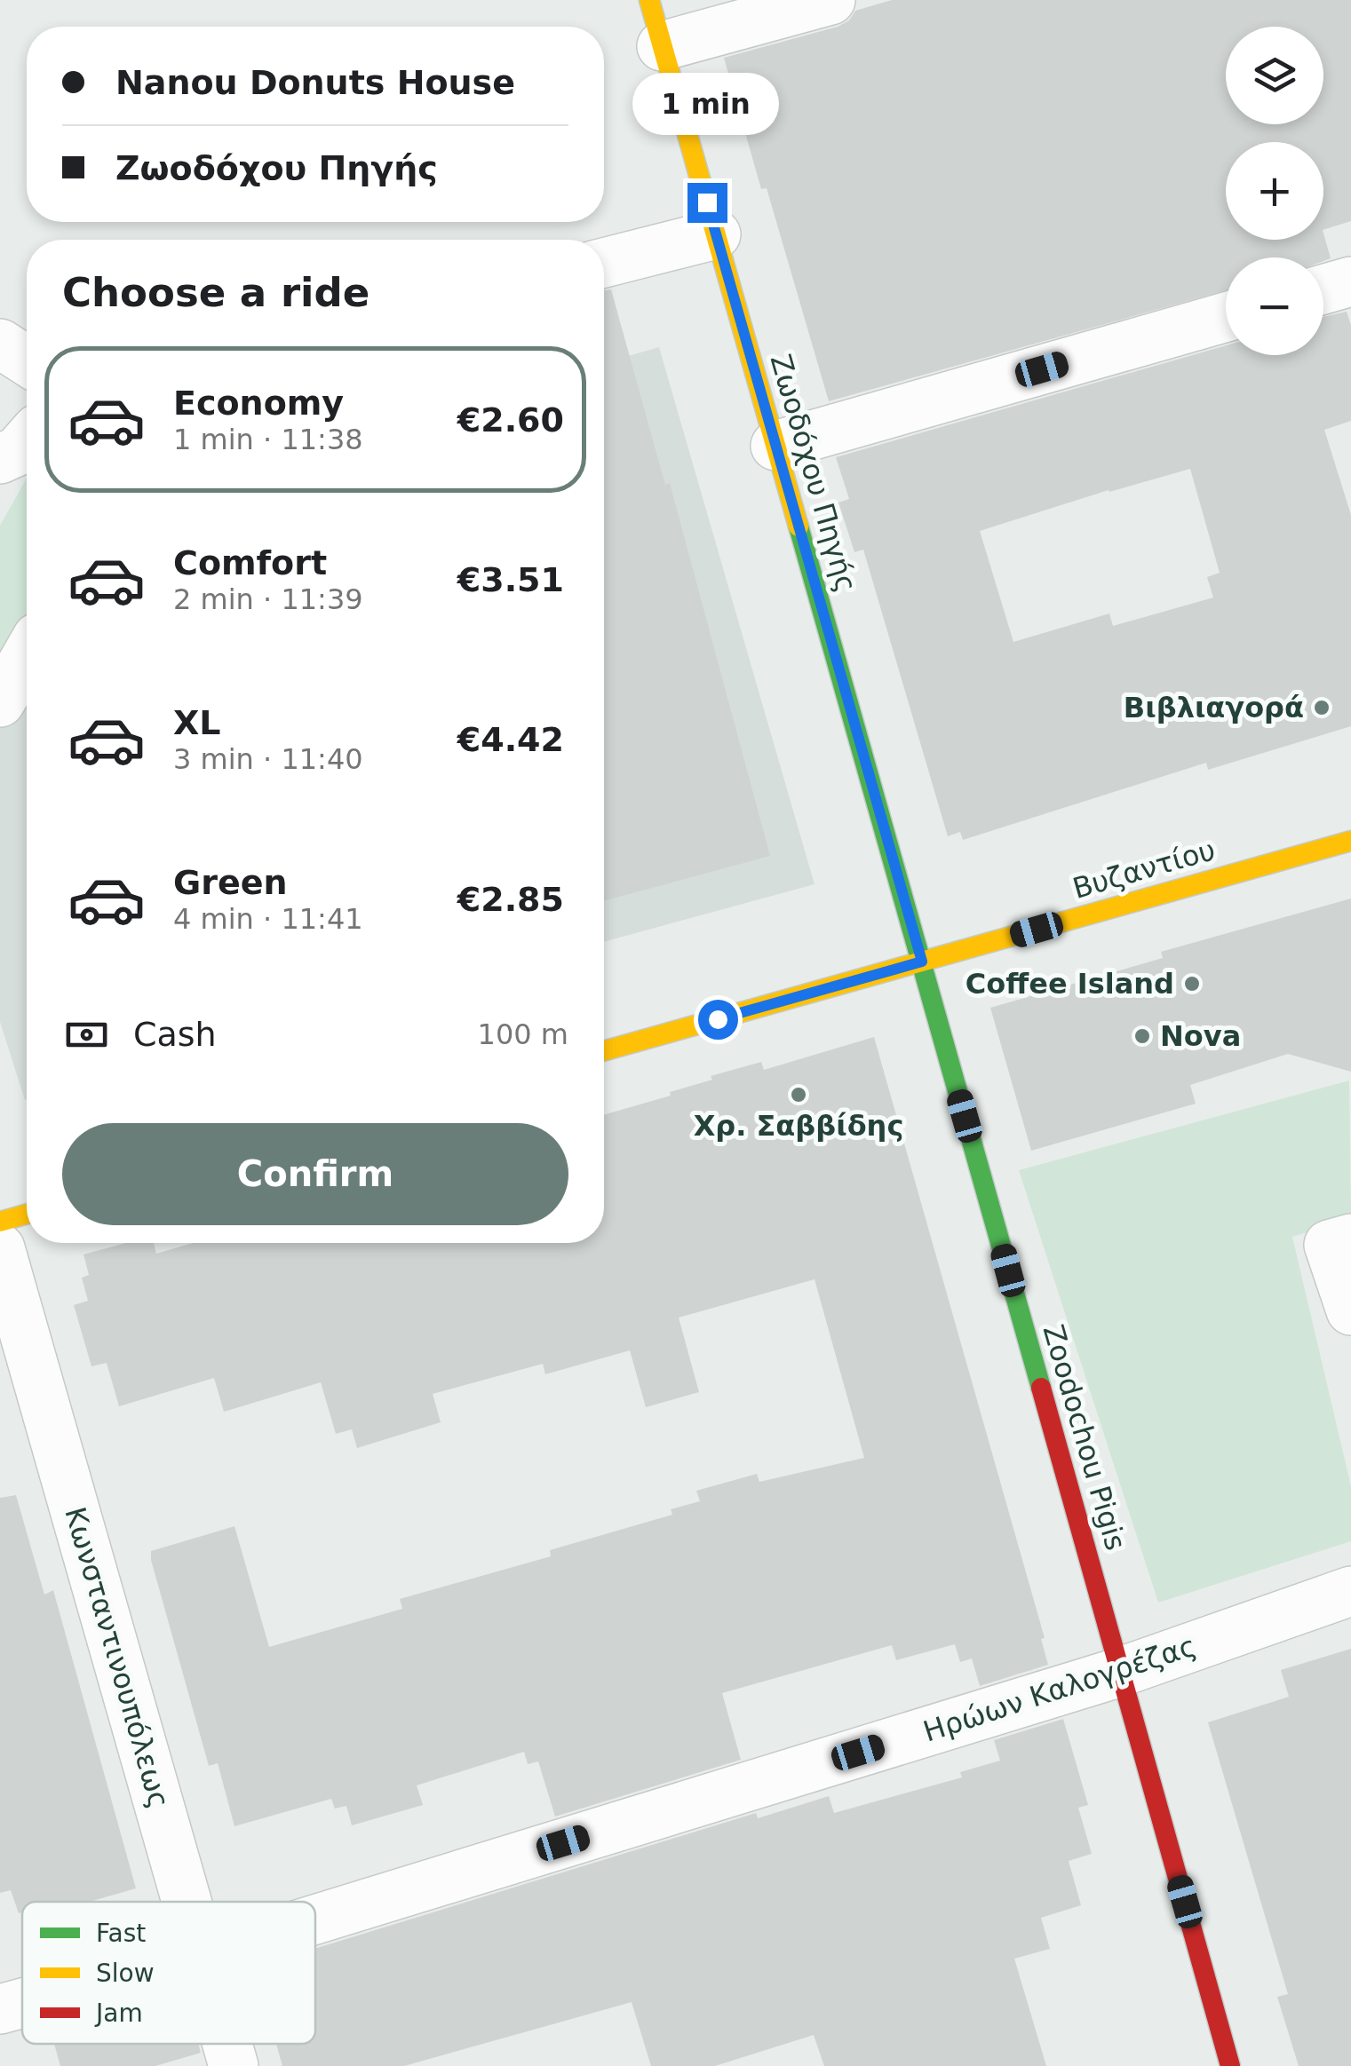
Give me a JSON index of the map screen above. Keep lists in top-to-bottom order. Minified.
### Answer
{"streets":{"street":["Ζωοδόχου Πηγής","Βυζαντίου","Zoodochou Pigis","Κωνσταντινουπόλεως","Ηρώων Καλογρέζας"]},"crossings":[["Ζωοδόχου Πηγής","Βυζαντίου"],["Ζωοδόχου Πηγής","Zoodochou Pigis"],["Βυζαντίου","Zoodochou Pigis"],["Zoodochou Pigis","Ηρώων Καλογρέζας"]],"places":["Βιβλιαγορά","Coffee Island","Nova","Χρ. Σαββίδης"],"legend":["Fast","Slow","Jam"],"page":{"map_buttons":["+","−"],"banner":["Nanou Donuts House","Ζωοδόχου Πηγής"],"bubble":"1 min","heading":"Choose a ride","list":[{"name":"Economy","note":"1 min · 11:38","value":"€2.60"},{"name":"Comfort","note":"2 min · 11:39","value":"€3.51"},{"name":"XL","note":"3 min · 11:40","value":"€4.42"},{"name":"Green","note":"4 min · 11:41","value":"€2.85"}],"pay":["Cash","100 m"],"buttons":"Confirm"}}
